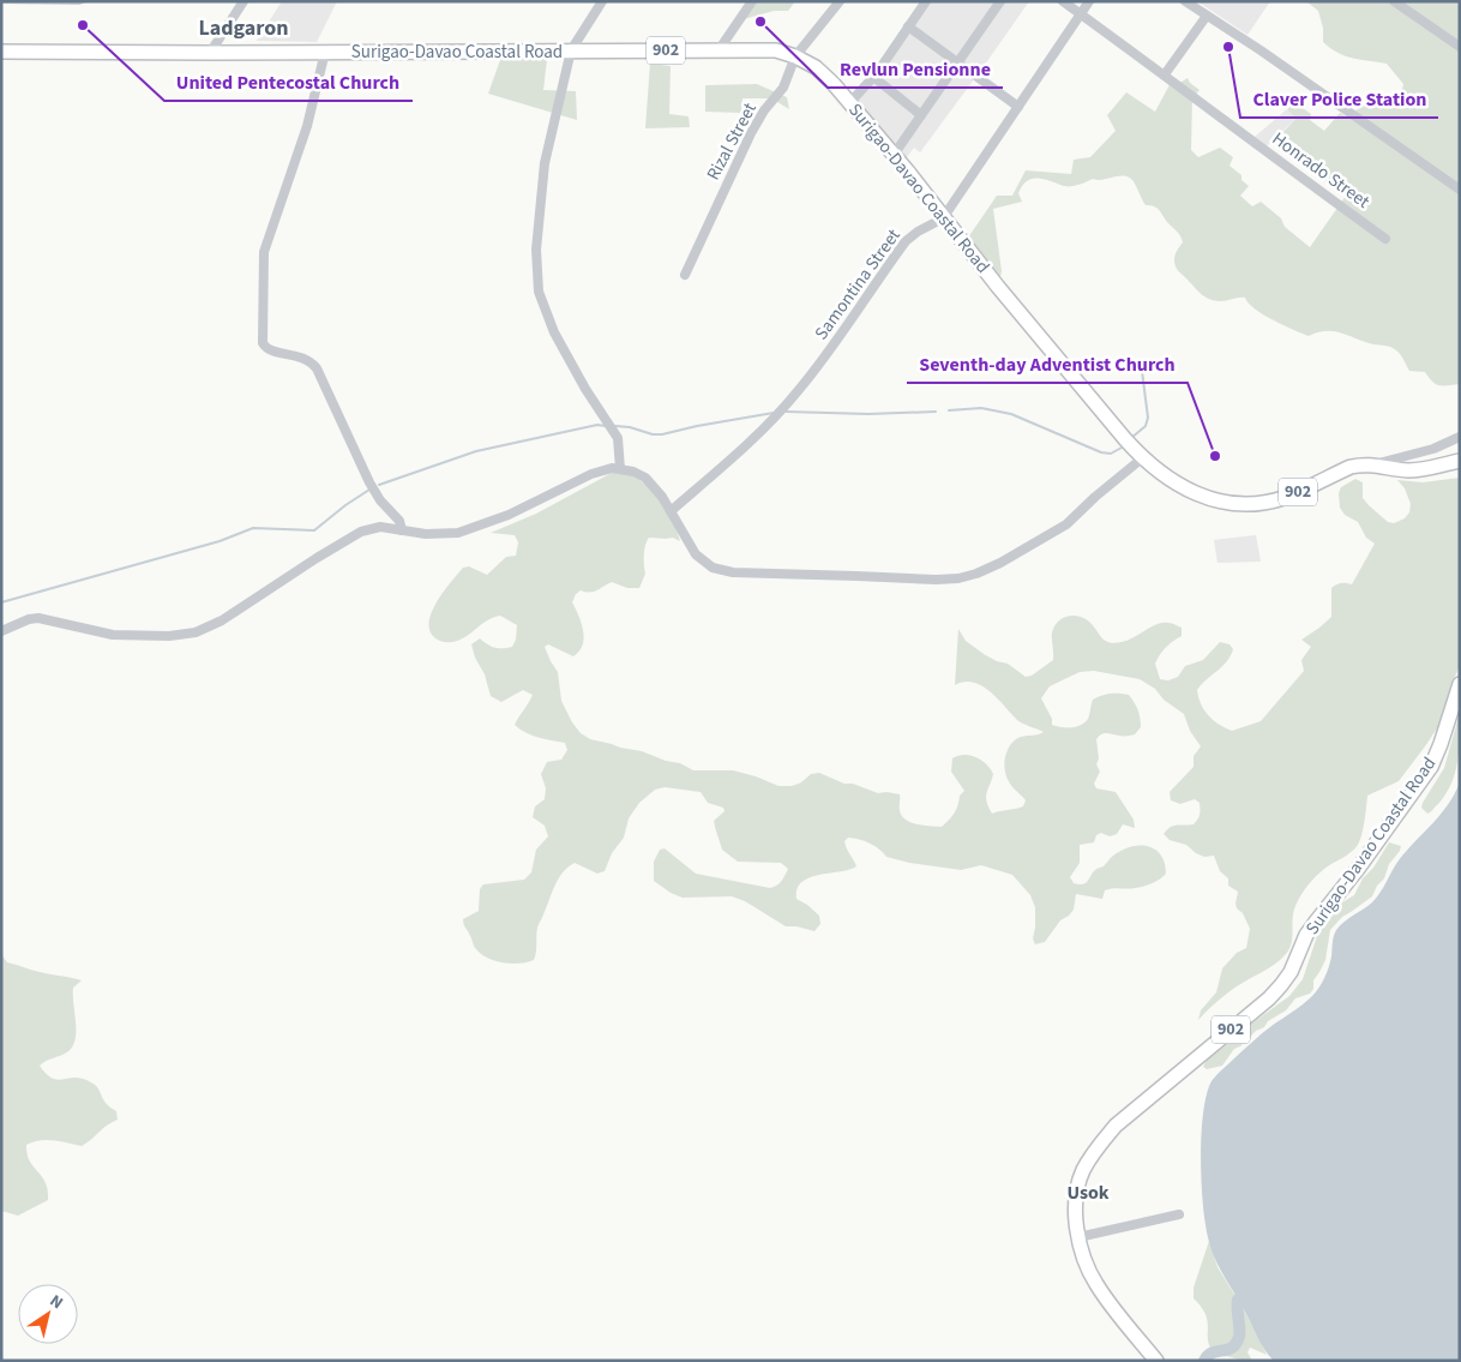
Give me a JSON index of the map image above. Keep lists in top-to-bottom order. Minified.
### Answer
{"streets":{"highway":["902","Surigao-Davao Coastal Road"],"street":["Rizal Street","Honrado Street","Samontina Street"]},"crossings":[["Surigao-Davao Coastal Road","Rizal Street"],["Surigao-Davao Coastal Road","Samontina Street"],["Honrado Street","Samontina Street"]],"districts":["Ladgaron","Usok"],"places":["Revlun Pensionne","United Pentecostal Church","Claver Police Station","Seventh-day Adventist Church"],"north":"top right"}
